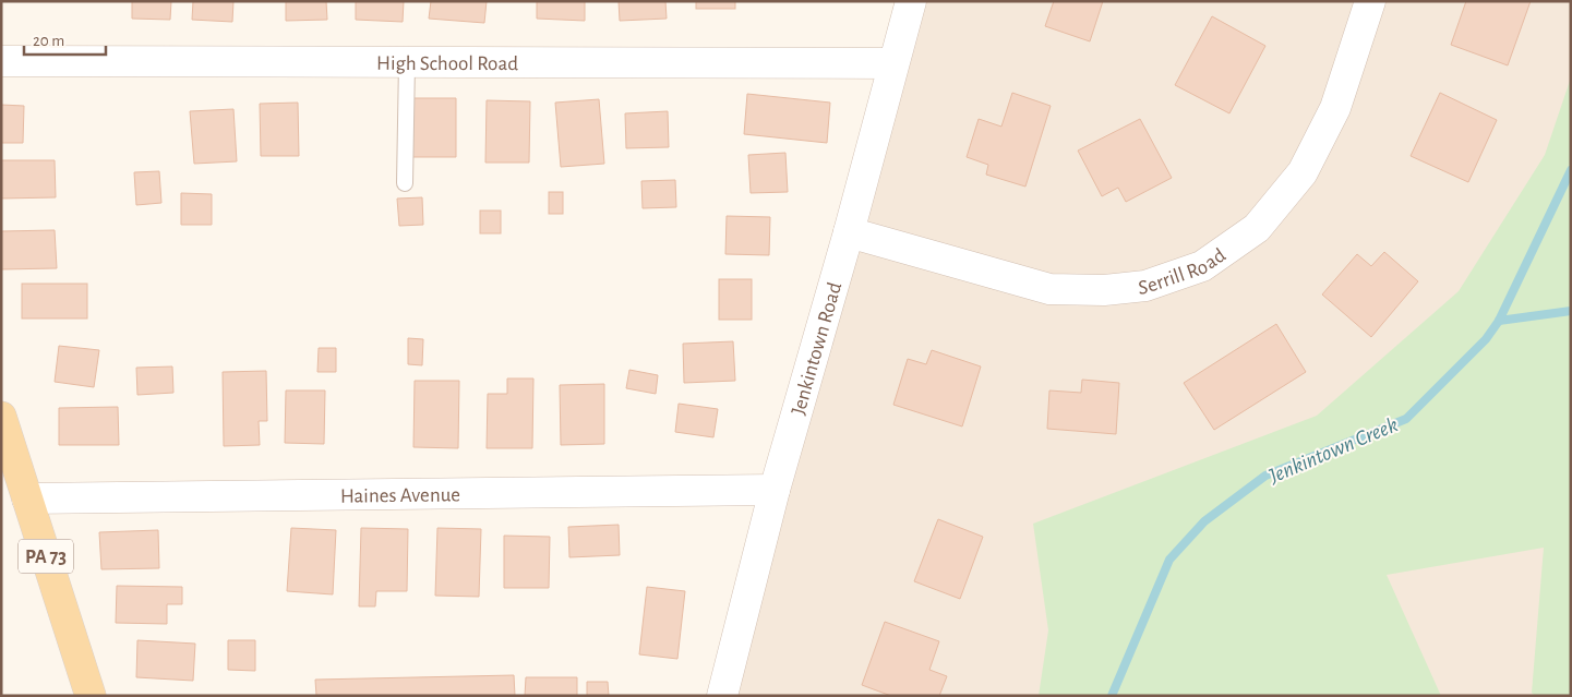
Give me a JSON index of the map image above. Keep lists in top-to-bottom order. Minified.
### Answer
{"streets":{"main road":["PA 73"],"street":["High School Road","Serrill Road","Jenkintown Road","Haines Avenue"]},"crossings":[["High School Road","Jenkintown Road"],["Serrill Road","Jenkintown Road"],["Jenkintown Road","Haines Avenue"],["Haines Avenue","PA 73"]],"water":["Jenkintown Creek"],"scale_bar":"20 m"}
